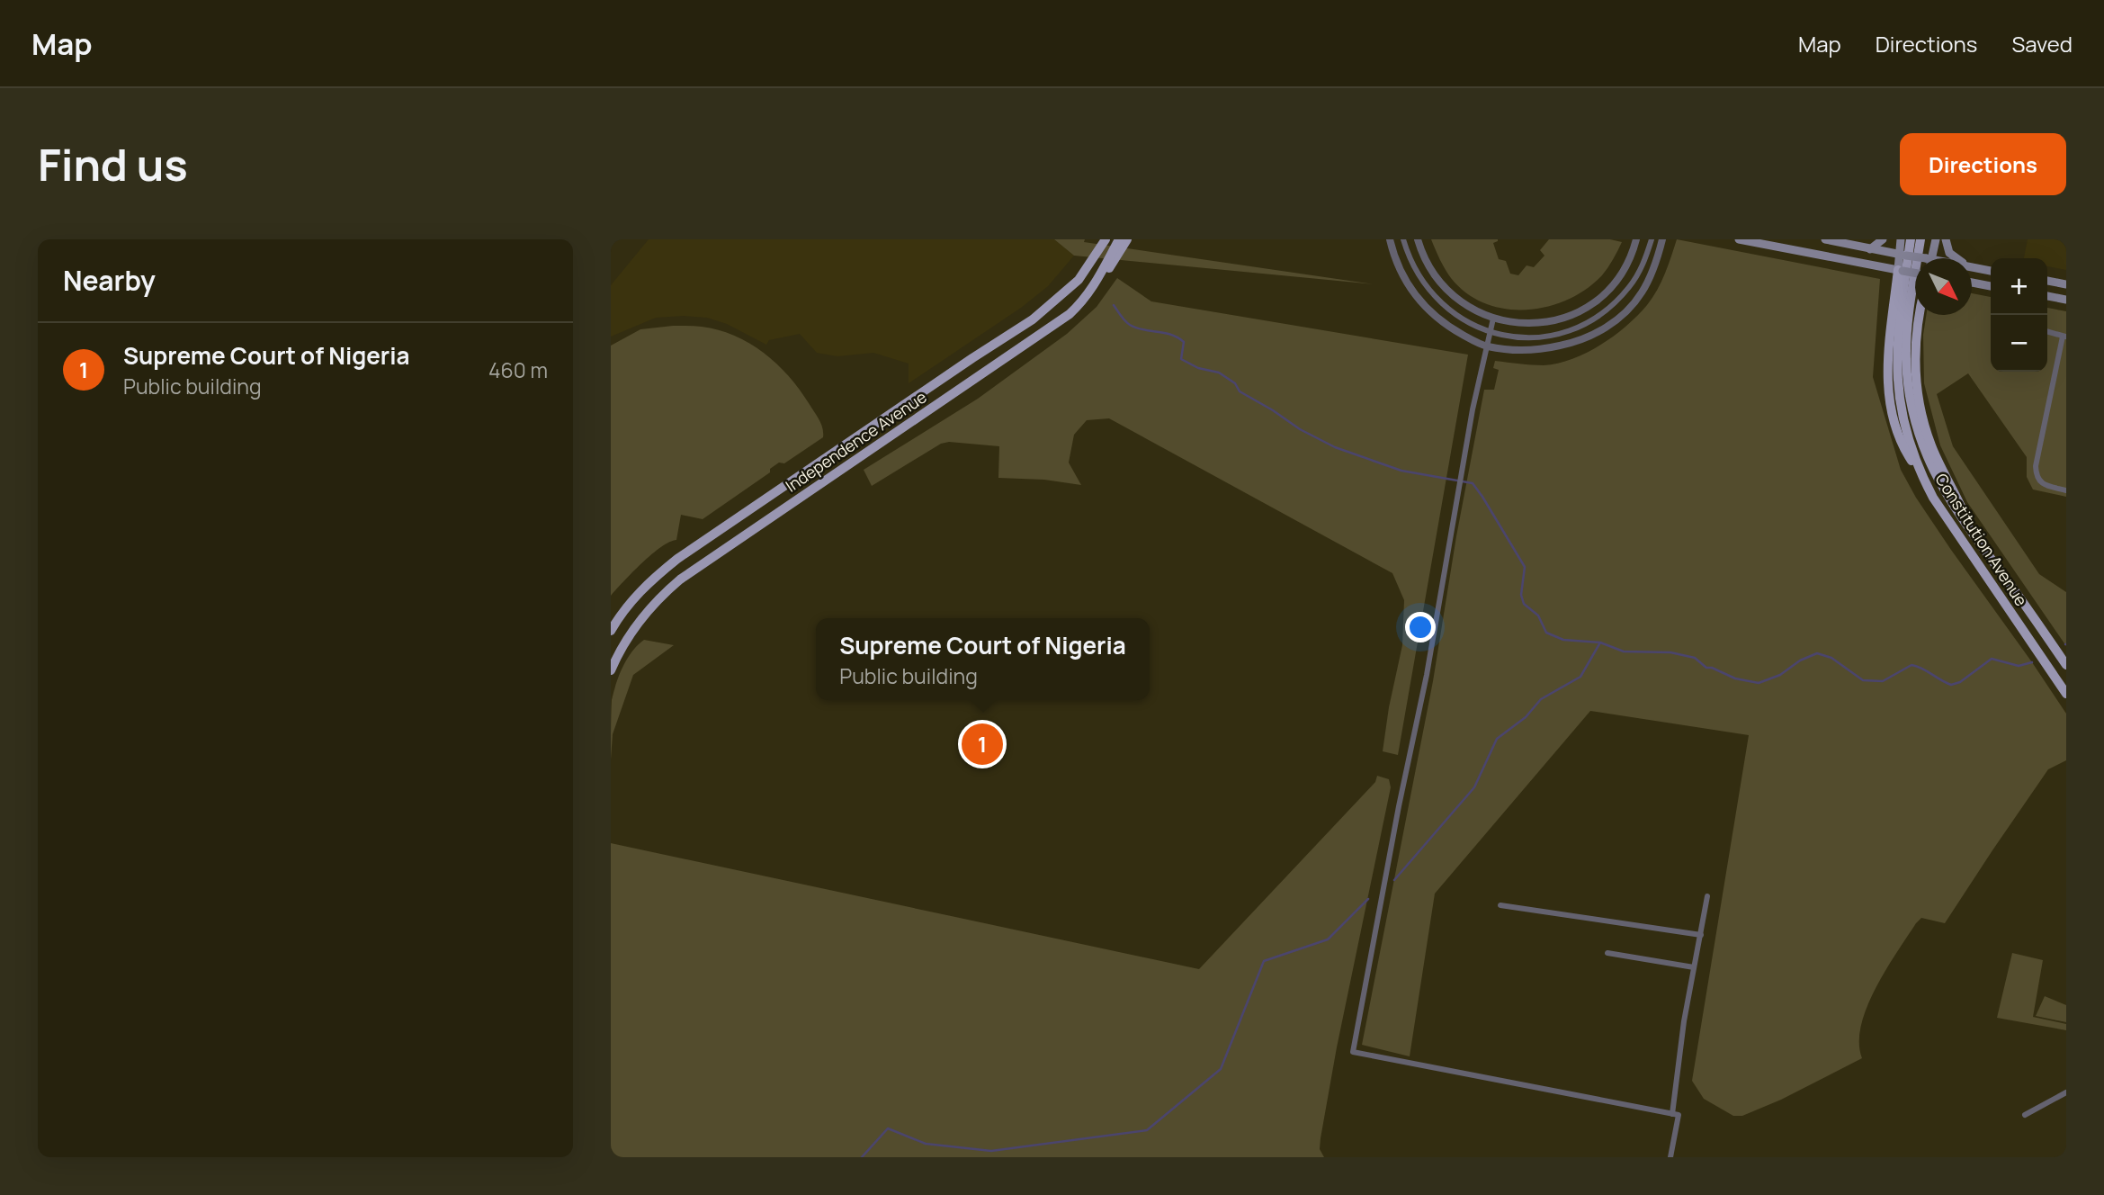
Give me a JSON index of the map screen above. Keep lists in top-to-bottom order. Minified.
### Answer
{"streets":{"main road":["Independence Avenue","Constitution Avenue"]},"north":"bottom right","page":{"header":"Map","nav":["Map","Directions","Saved"],"buttons":"Directions","title":"Find us","heading":"Nearby","map_buttons":["+","−"],"list":[{"mark":"1","name":"Supreme Court of Nigeria","note":"Public building","value":"460 m"}],"popup":["Supreme Court of Nigeria","Public building"],"pins":"1"}}
